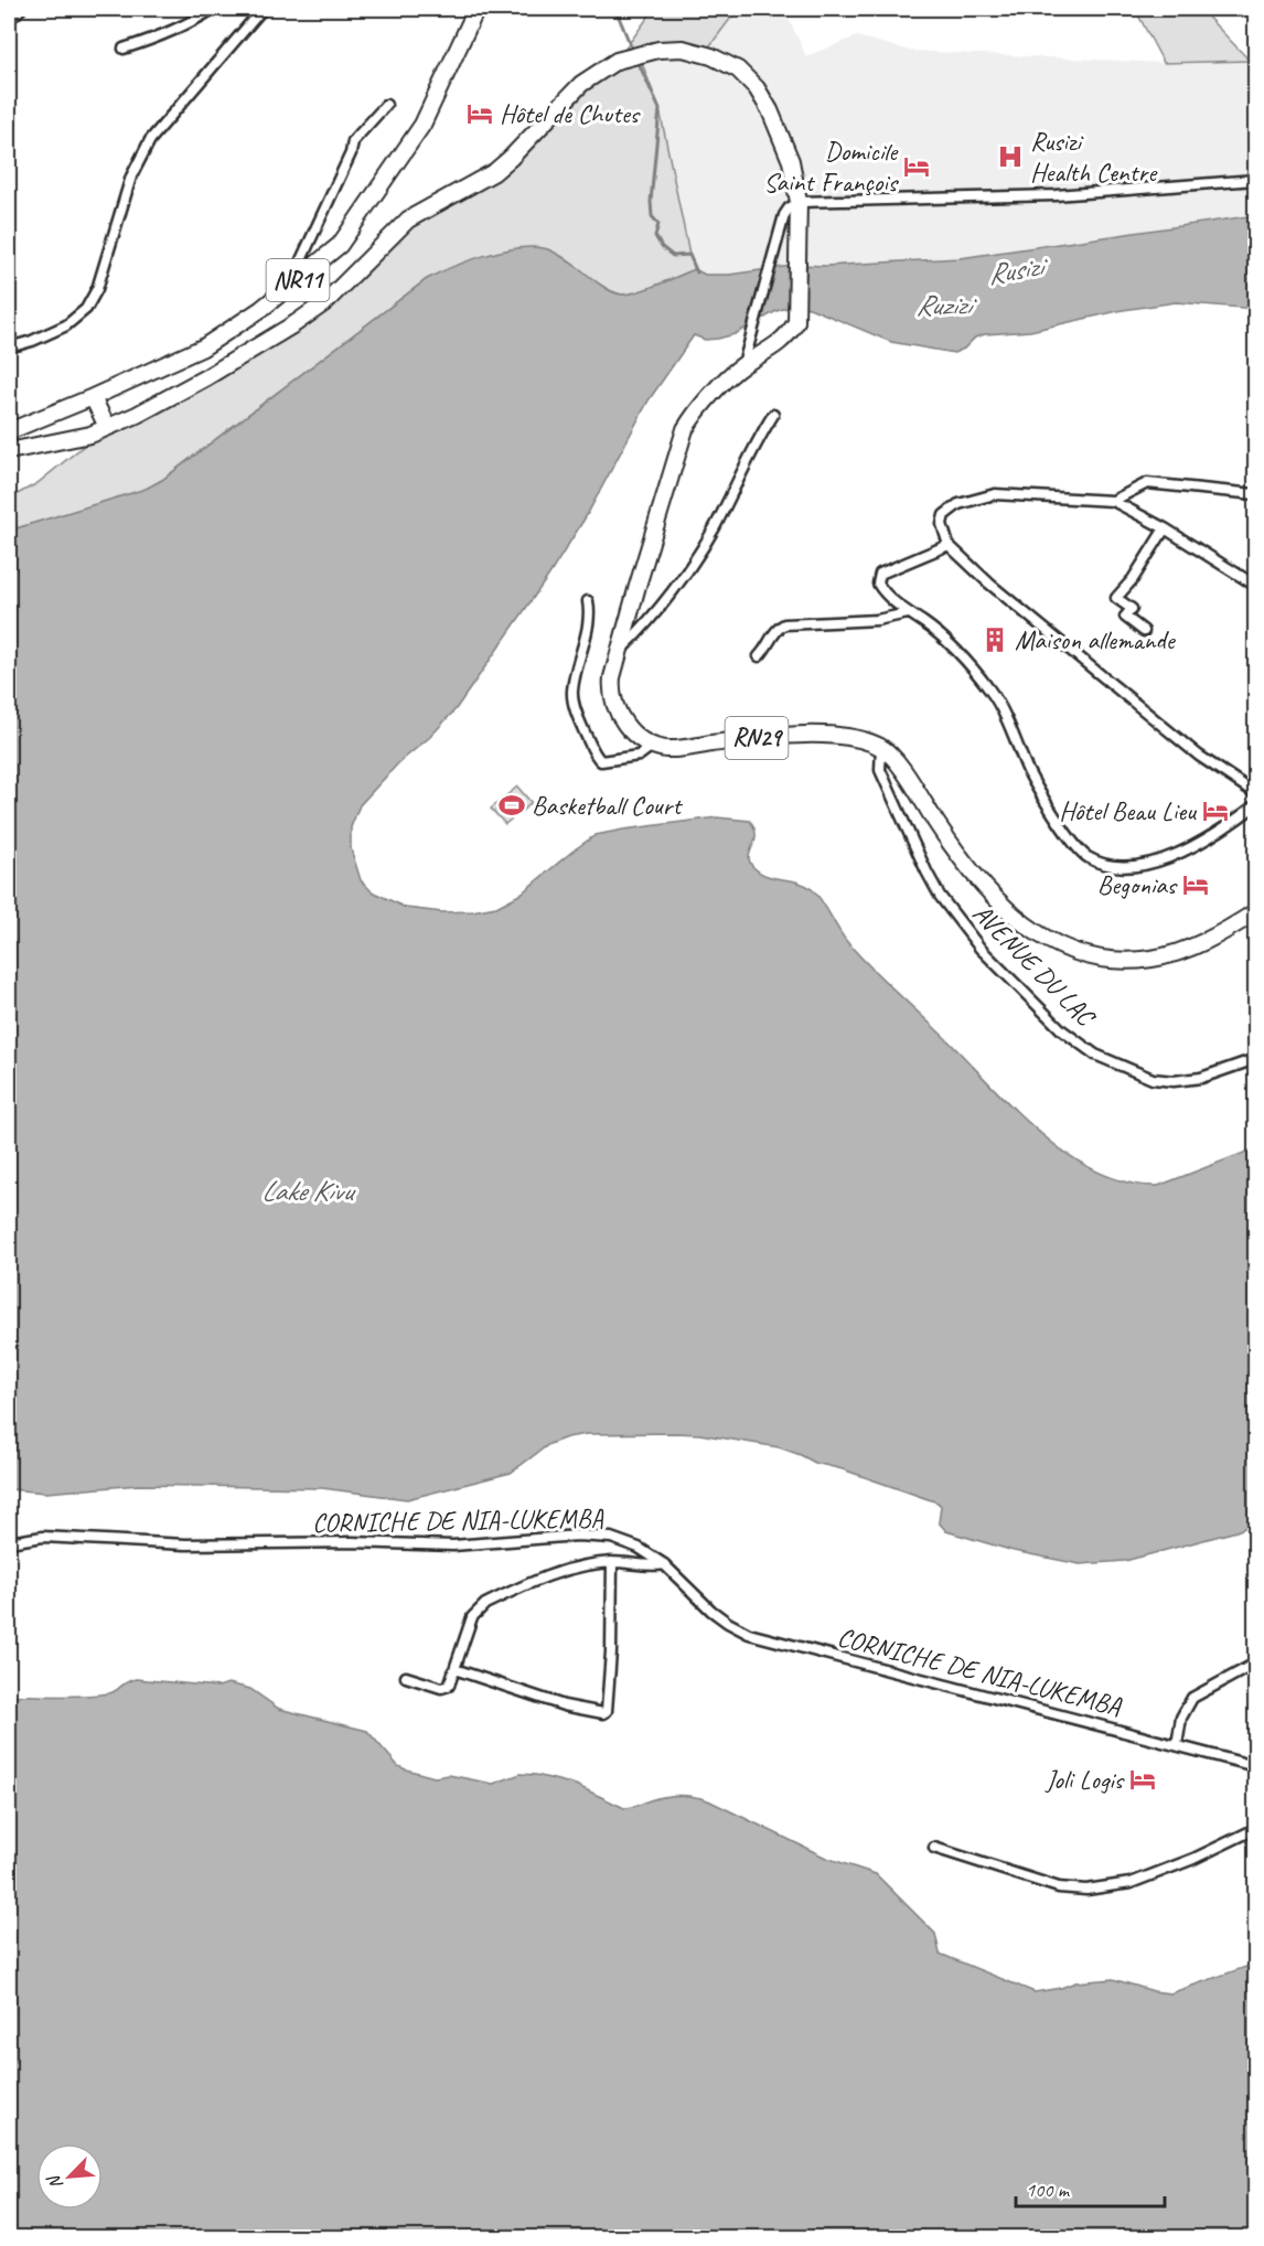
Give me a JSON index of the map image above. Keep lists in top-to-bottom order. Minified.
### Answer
{"streets":{"main road":["NR11","RN29"],"street":["AVENUE DU LAC","CORNICHE DE NIA-LUKEMBA"]},"crossings":[["RN29","AVENUE DU LAC"]],"water":["Rusizi","Ruzizi","Lake Kivu"],"places":{"hotel":["Hôtel de Chutes","Domicile Saint François","Hôtel Beau Lieu","Begonias","Joli Logis"],"hospital":["Rusizi Health Centre"],"building":["Maison allemande"],"sports":["Basketball Court"]},"scale_bar":"100 m","north":"bottom left"}
